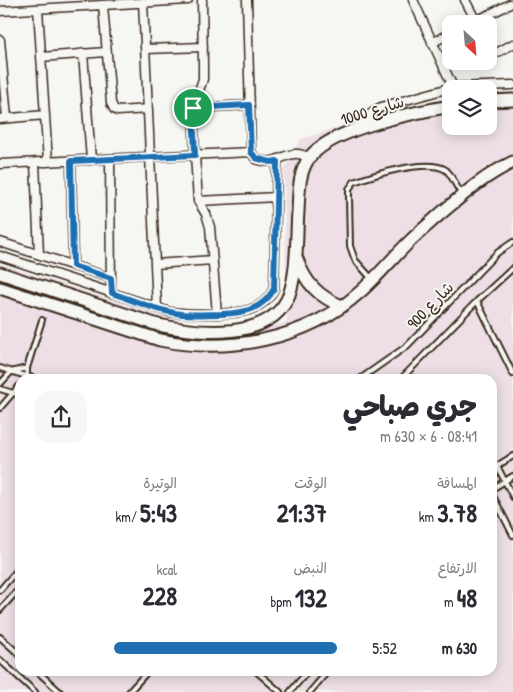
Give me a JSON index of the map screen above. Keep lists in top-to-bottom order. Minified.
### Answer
{"streets":{"street":["شارع 1000"],"lane":["شارع 900"]},"north":"bottom right","page":{"heading":["جري صباحي","08:41 · 6 × 630 m"],"stats":[["المسافة","3.78 km"],["الوقت","21:37"],["الوتيرة","5:43 /km"],["الارتفاع","48 m"],["النبض","132 bpm"],["kcal","228"]],"list":[{"name":"630 m","note":"5:52"}]}}
